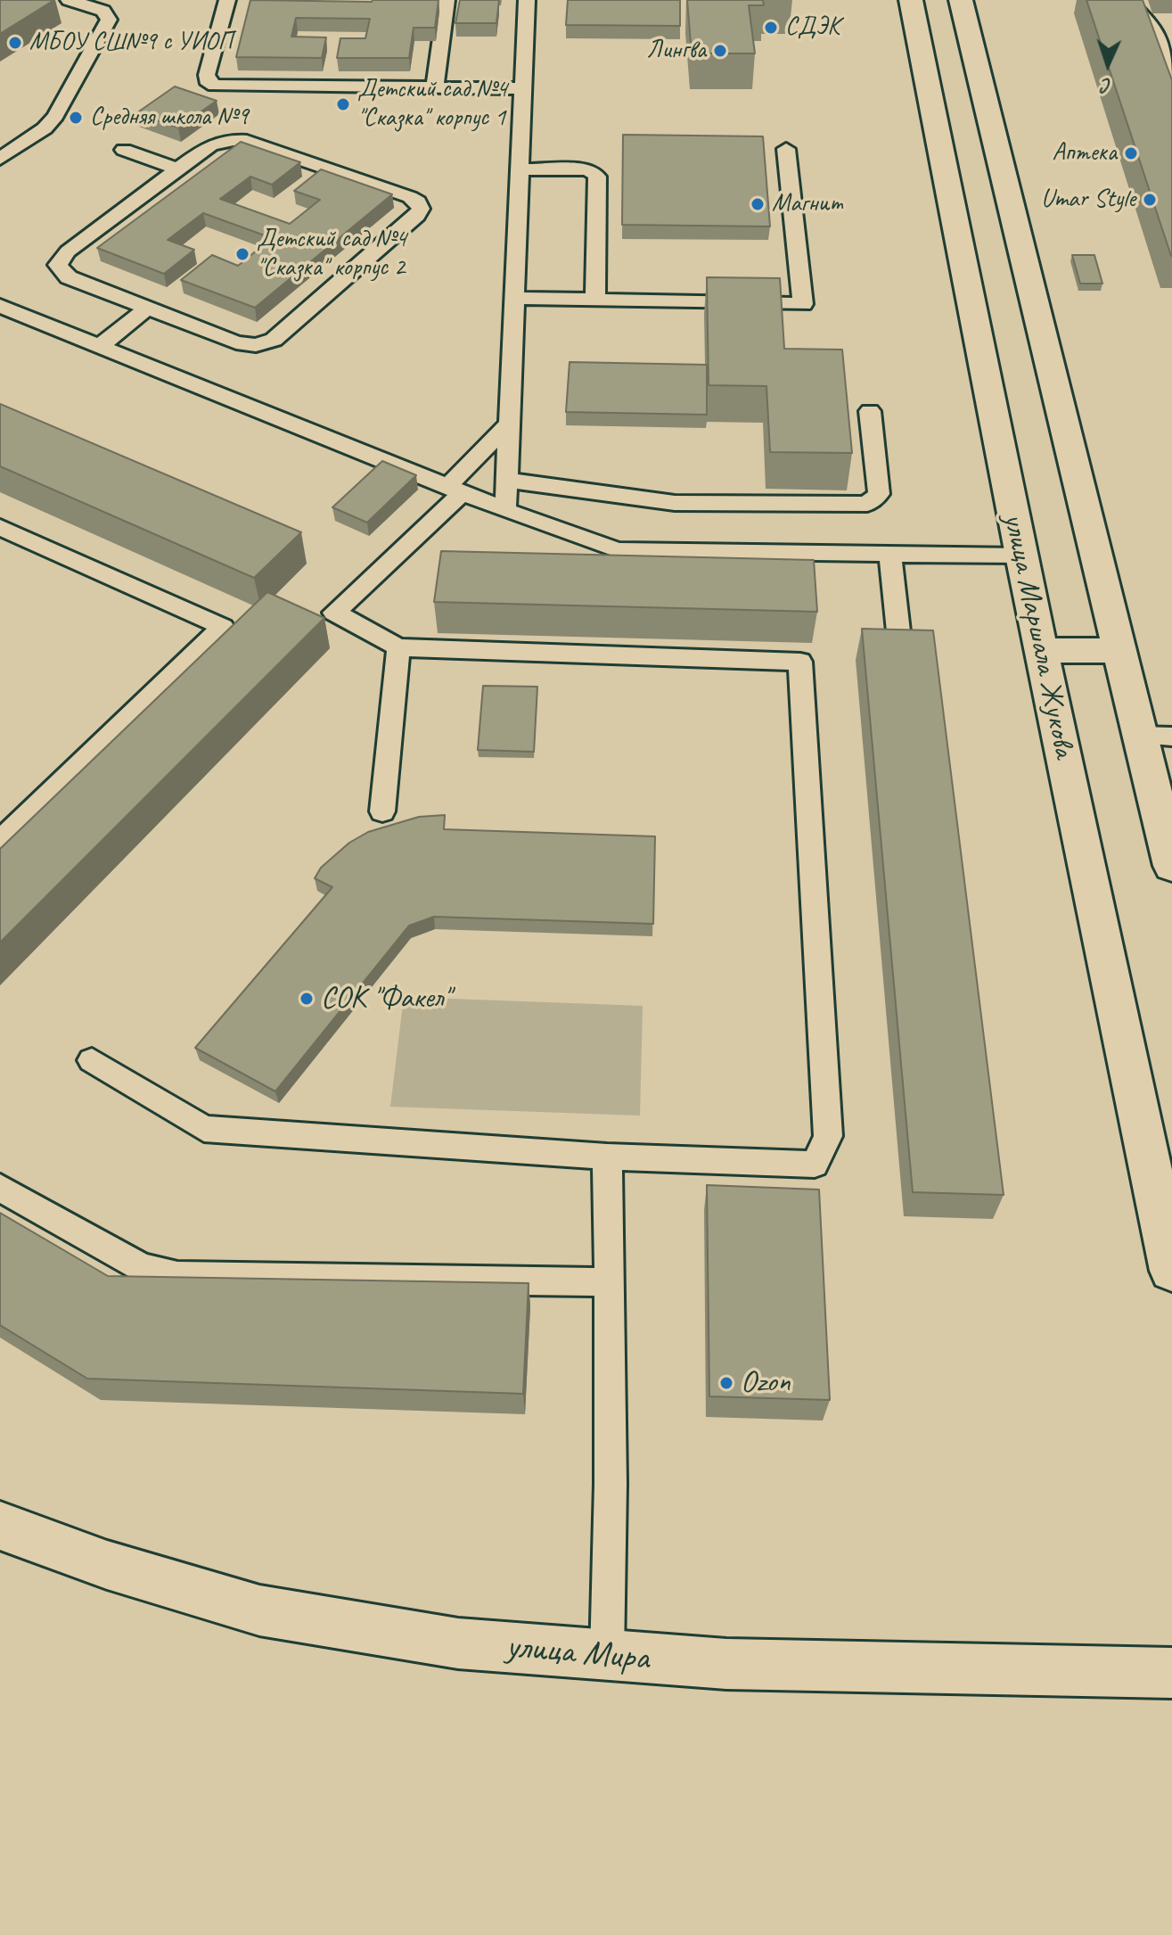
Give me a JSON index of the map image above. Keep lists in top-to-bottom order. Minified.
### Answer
{"streets":{"main road":["улица Маршала Жукова","улица Мира"]},"places":["СДЭК","МБОУ СШ№9 с УИОП","Лингва","Детский сад №4 \"Сказка\" корпус 1","Средняя школа №9","Аптека","Umar Style","Магнит","Детский сад №4 \"Сказка\" корпус 2","СОК \"Факел\"","Ozon"],"north":"bottom"}
